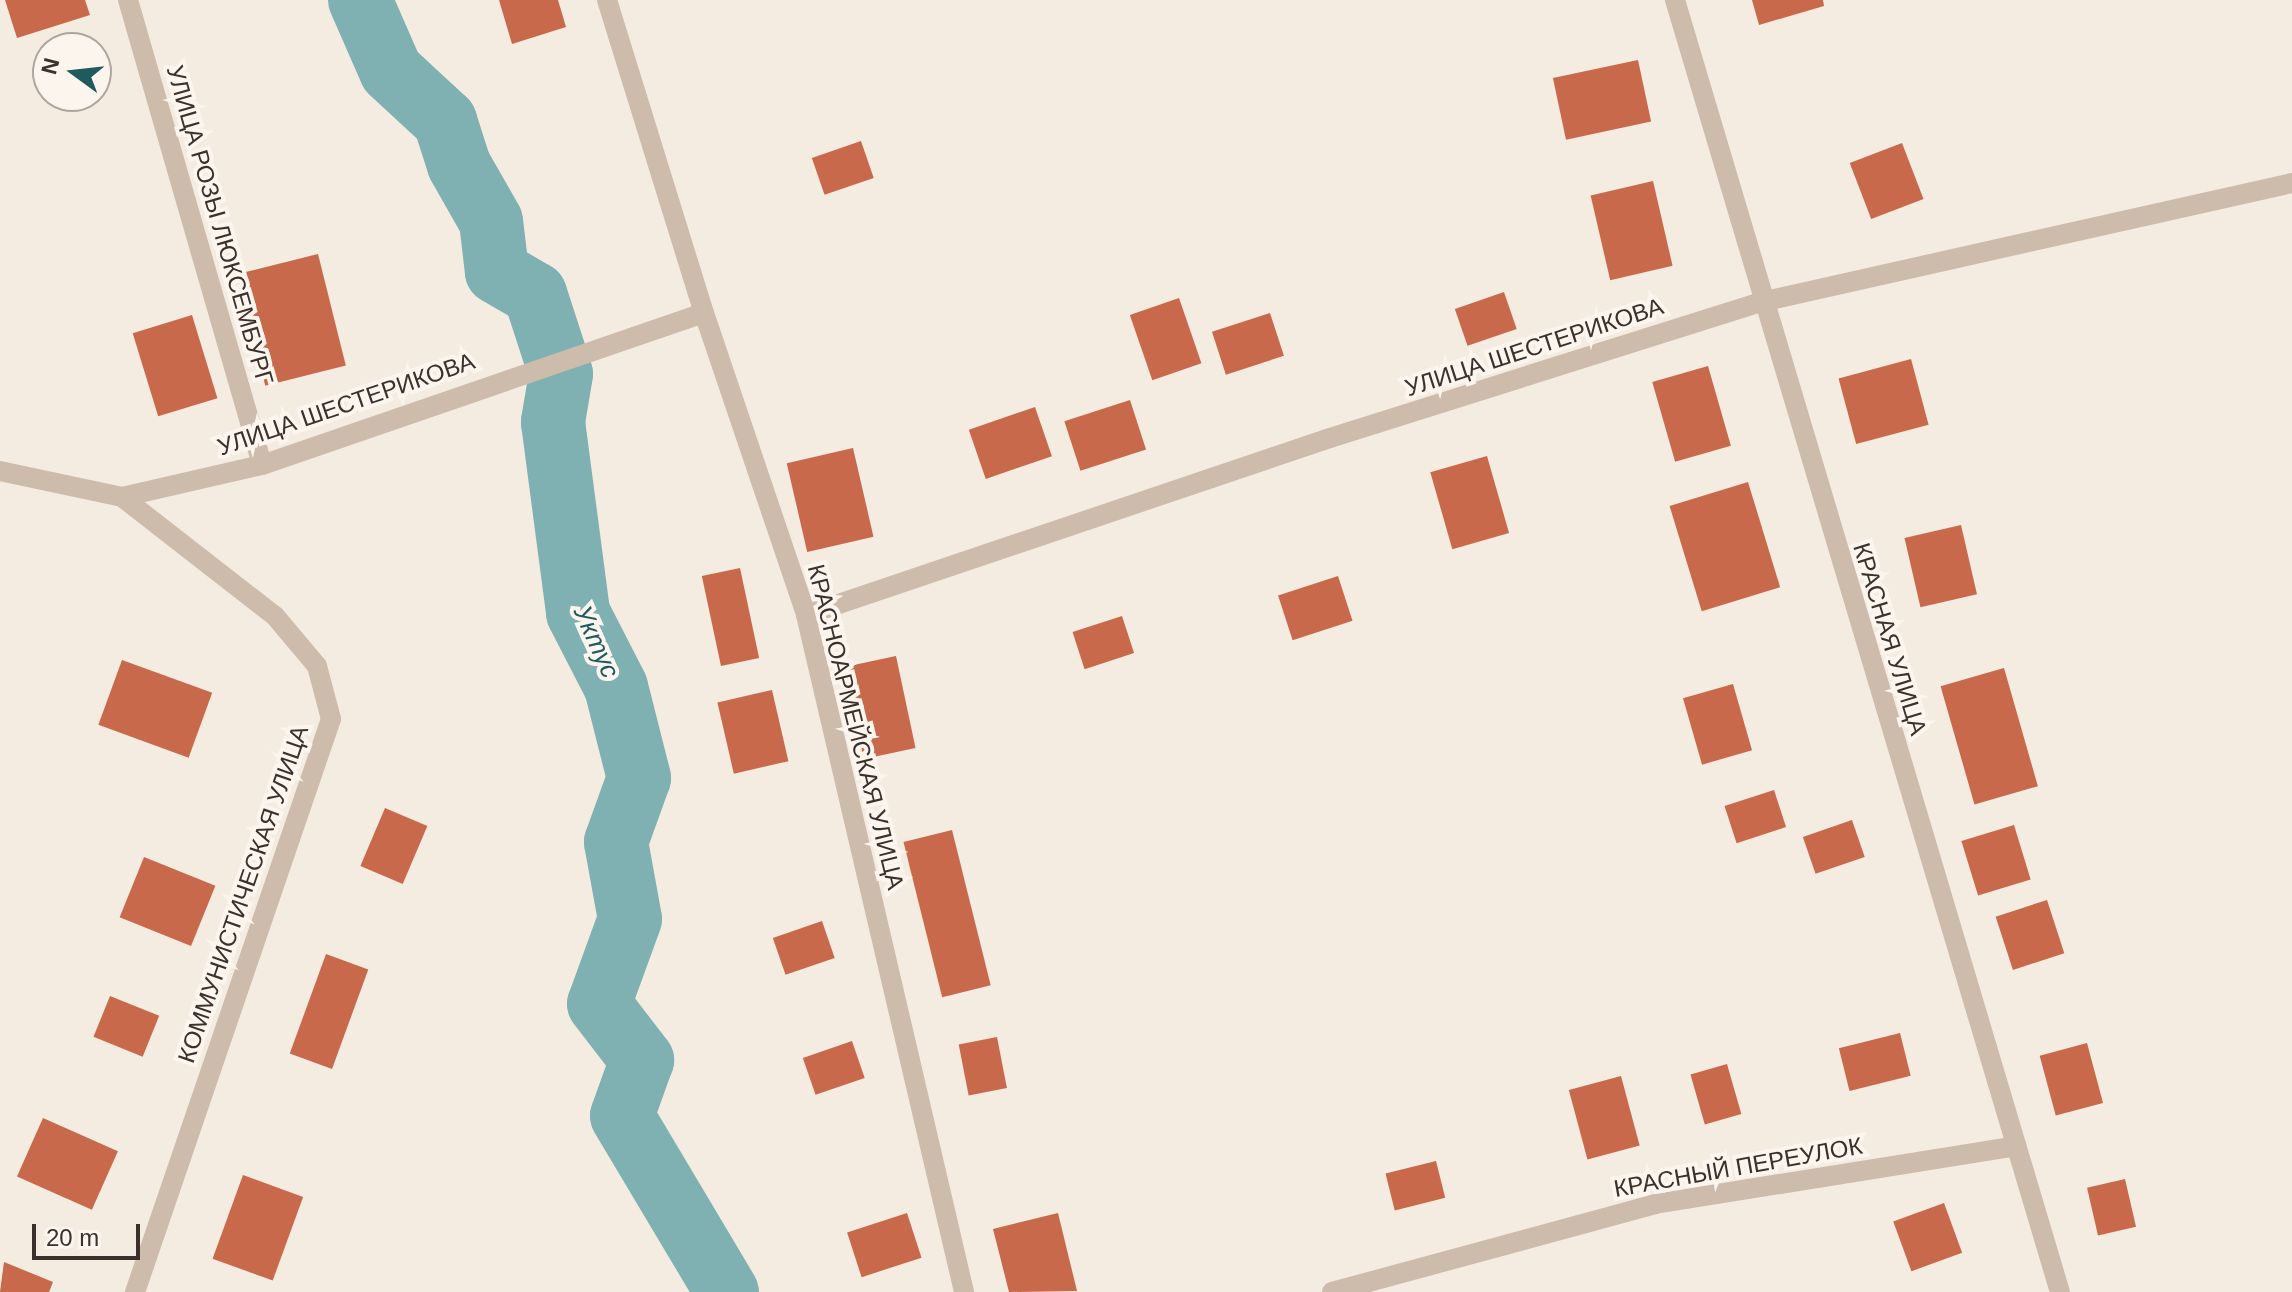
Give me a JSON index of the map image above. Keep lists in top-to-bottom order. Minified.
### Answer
{"streets":{"street":["УЛИЦА РОЗЫ ЛЮКСЕМБУРГ","УЛИЦА ШЕСТЕРИКОВА","КРАСНАЯ УЛИЦА","КРАСНОАРМЕЙСКАЯ УЛИЦА","КОММУНИСТИЧЕСКАЯ УЛИЦА","КРАСНЫЙ ПЕРЕУЛОК"]},"crossings":[["УЛИЦА РОЗЫ ЛЮКСЕМБУРГ","УЛИЦА ШЕСТЕРИКОВА"],["УЛИЦА ШЕСТЕРИКОВА","КРАСНАЯ УЛИЦА"],["УЛИЦА ШЕСТЕРИКОВА","КРАСНОАРМЕЙСКАЯ УЛИЦА"],["УЛИЦА ШЕСТЕРИКОВА","КОММУНИСТИЧЕСКАЯ УЛИЦА"],["КРАСНАЯ УЛИЦА","КРАСНЫЙ ПЕРЕУЛОК"]],"water":["Уктус"],"scale_bar":"20 m","north":"left"}
